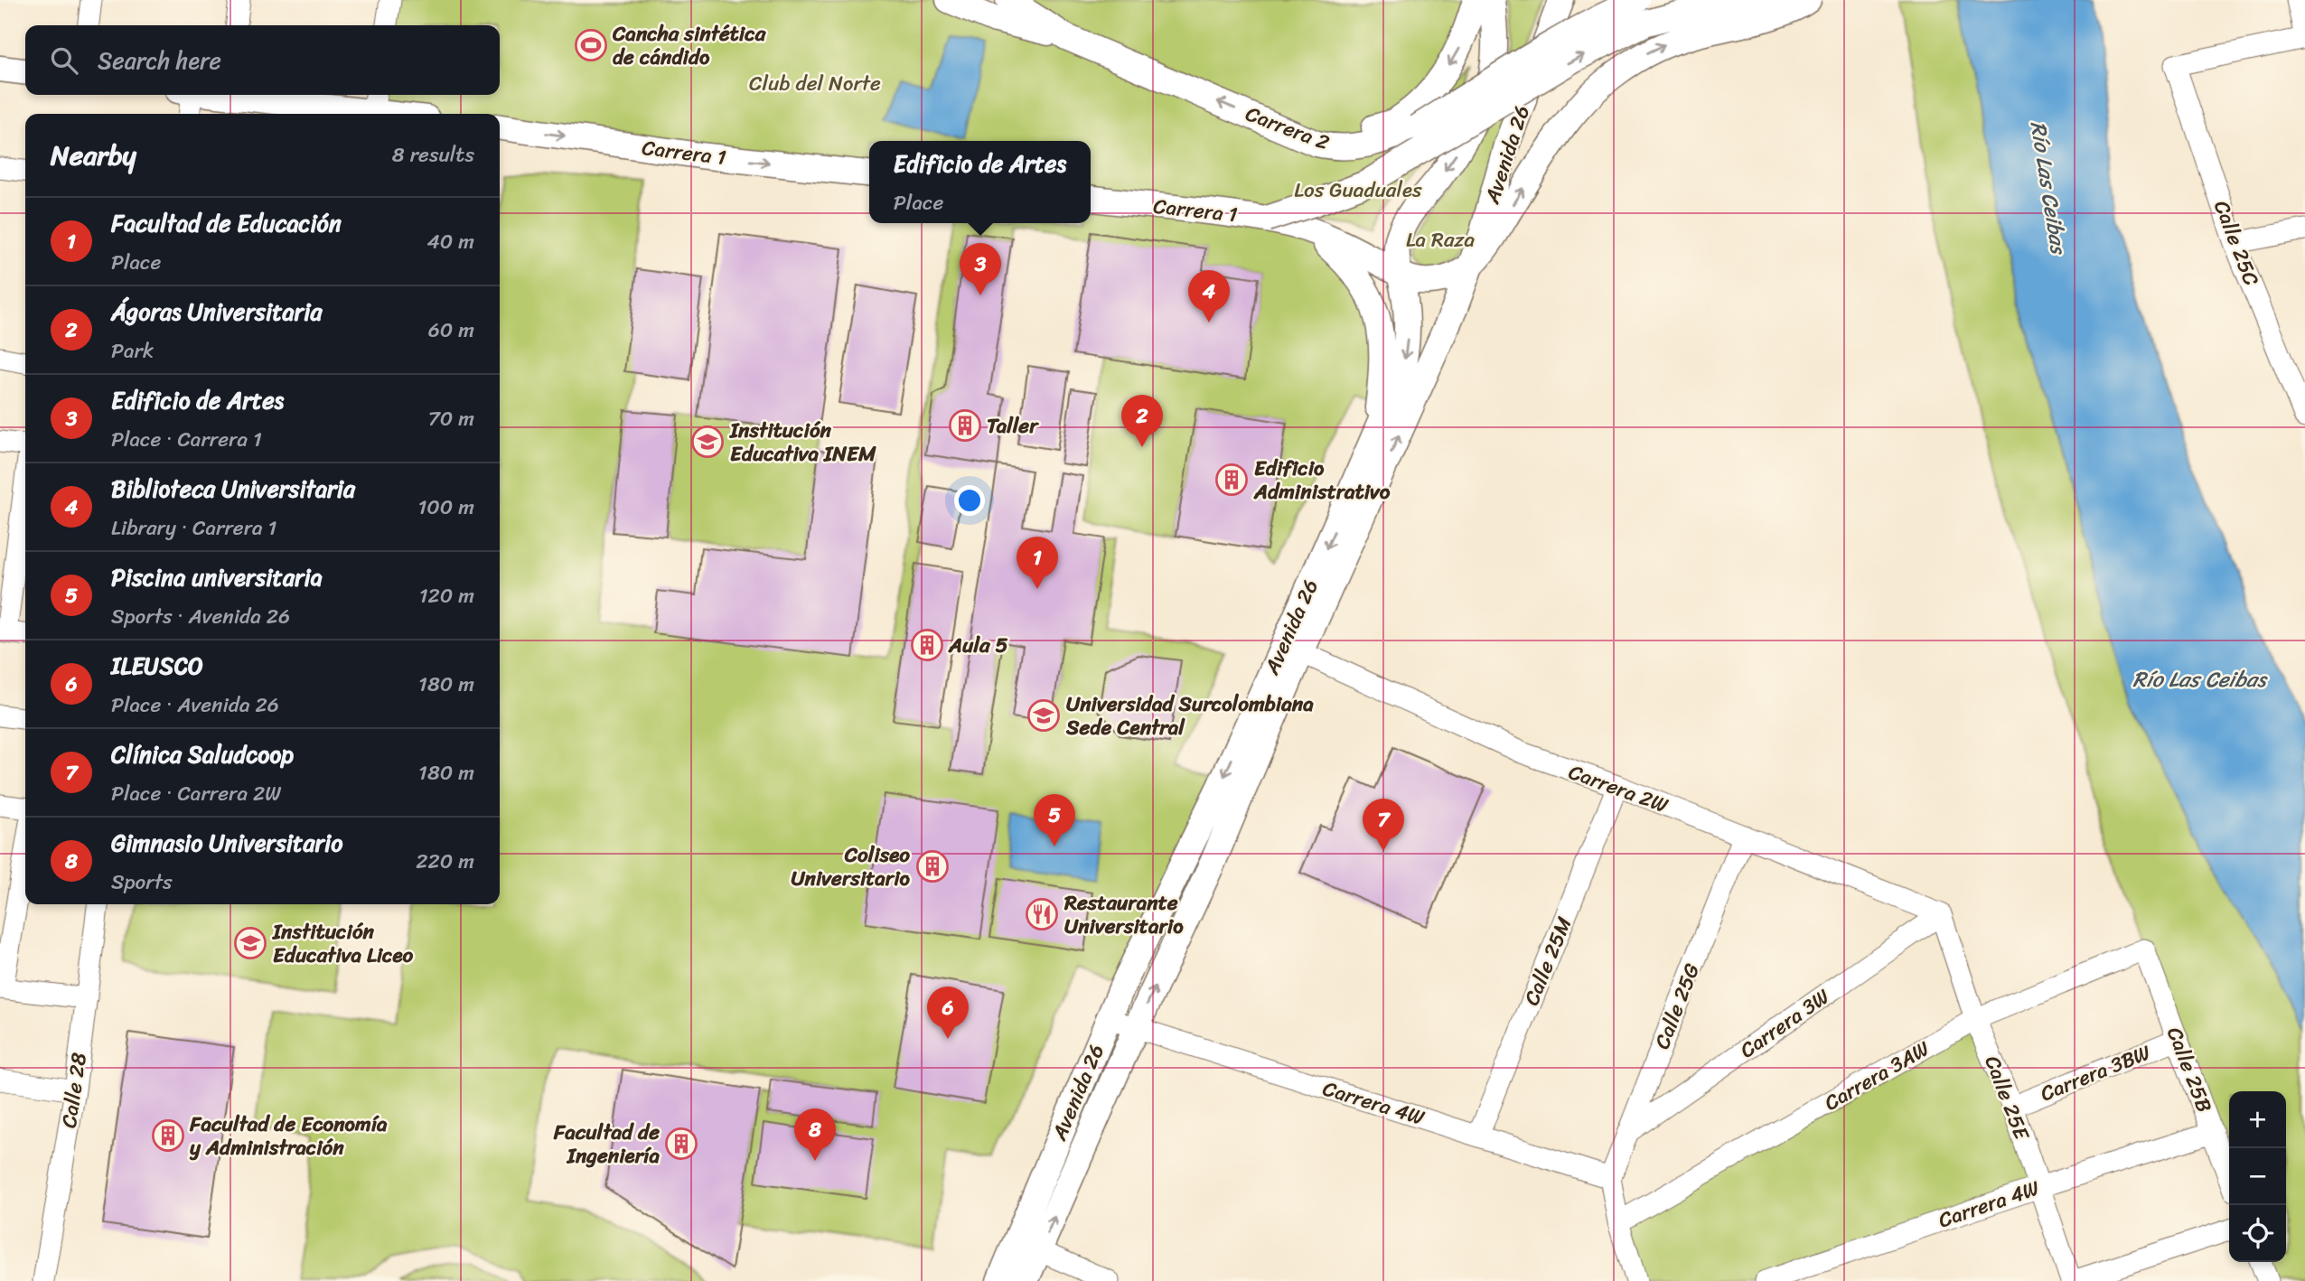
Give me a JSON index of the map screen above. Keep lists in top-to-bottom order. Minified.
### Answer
{"streets":{"main road":["Carrera 2","Carrera 1","Avenida 26"],"street":["Calle 25C","Carrera 2W","Calle 25M","Calle 25G","Carrera 3W","Calle 25B","Carrera 3BW","Carrera 3AW","Calle 28","Calle 25E","Carrera 4W"]},"crossings":[["Carrera 2","Carrera 1"],["Carrera 1","Avenida 26"],["Avenida 26","Carrera 2W"],["Avenida 26","Carrera 4W"],["Carrera 2W","Calle 25M"],["Carrera 2W","Calle 25G"],["Carrera 2W","Carrera 3W"],["Carrera 2W","Calle 25E"],["Calle 25M","Carrera 4W"],["Calle 25G","Carrera 3W"],["Calle 25G","Carrera 4W"],["Carrera 3W","Calle 25E"],["Calle 25B","Carrera 3BW"],["Calle 25B","Carrera 3AW"],["Calle 25B","Carrera 4W"],["Carrera 3BW","Calle 25E"],["Carrera 3AW","Calle 25E"],["Calle 25E","Carrera 4W"]],"one_way":["Carrera 1"],"water":["Río Las Ceibas"],"parks":["Club del Norte","Los Guaduales","La Raza"],"places":{"sports":["Cancha sintética de cándido"],"building":["Taller","Edificio Administrativo","Aula 5","Coliseo Universitario","Facultad de Economía y Administración","Facultad de Ingeniería"],"school or university":["Institución Educativa INEM","Universidad Surcolombiana Sede Central","Institución Educativa Liceo"],"restaurant":["Restaurante Universitario"]},"page":{"search":"Search here","heading":["Nearby","8 results"],"popup":["Edificio de Artes","Place"],"list":[{"mark":"1","name":"Facultad de Educación","note":"Place","value":"40 m"},{"mark":"2","name":"Ágoras Universitaria","note":"Park","value":"60 m"},{"mark":"3","name":"Edificio de Artes","note":"Place · Carrera 1","value":"70 m"},{"mark":"4","name":"Biblioteca Universitaria","note":"Library · Carrera 1","value":"100 m"},{"mark":"5","name":"Piscina universitaria","note":"Sports · Avenida 26","value":"120 m"},{"mark":"6","name":"ILEUSCO","note":"Place · Avenida 26","value":"180 m"},{"mark":"7","name":"Clínica Saludcoop","note":"Place · Carrera 2W","value":"180 m"},{"mark":"8","name":"Gimnasio Universitario","note":"Sports","value":"220 m"}],"pins":["3","4","2","1","5","7","6","8"],"map_buttons":["+","−"]}}
